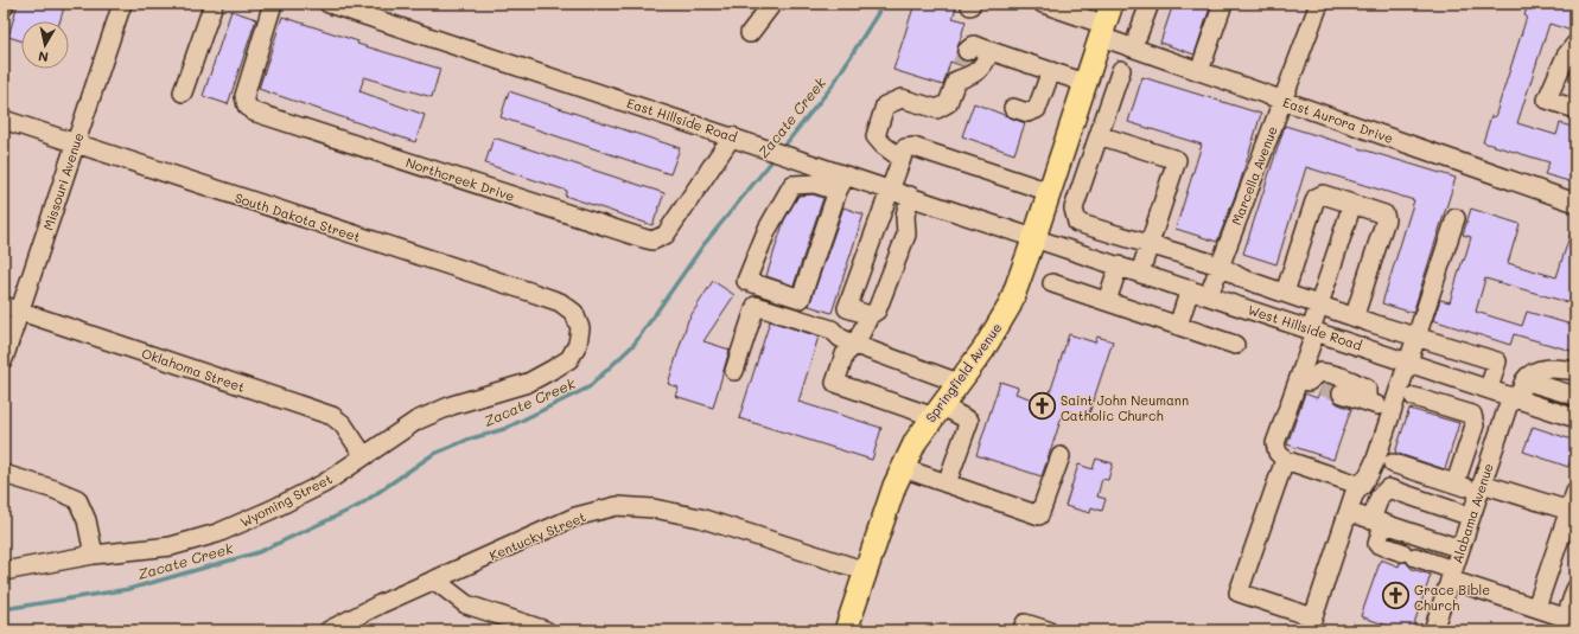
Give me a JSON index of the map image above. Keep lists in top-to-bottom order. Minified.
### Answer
{"streets":{"main road":["Springfield Avenue"],"street":["East Hillside Road","East Aurora Drive","Marcella Avenue","Northcreek Drive","Missouri Avenue","South Dakota Street","West Hillside Road","Oklahoma Street","Wyoming Street","Alabama Avenue","Kentucky Street"]},"crossings":[["East Hillside Road","Northcreek Drive"],["East Hillside Road","West Hillside Road"],["East Hillside Road","Springfield Avenue"],["East Aurora Drive","Marcella Avenue"],["East Aurora Drive","Springfield Avenue"],["Marcella Avenue","West Hillside Road"],["Missouri Avenue","South Dakota Street"],["Missouri Avenue","Oklahoma Street"],["South Dakota Street","Wyoming Street"],["West Hillside Road","Springfield Avenue"],["West Hillside Road","Alabama Avenue"],["Oklahoma Street","Wyoming Street"],["Springfield Avenue","Kentucky Street"]],"water":["Zacate Creek"],"places":{"church":["Saint John Neumann Catholic Church","Grace Bible Church"]},"north":"bottom"}
